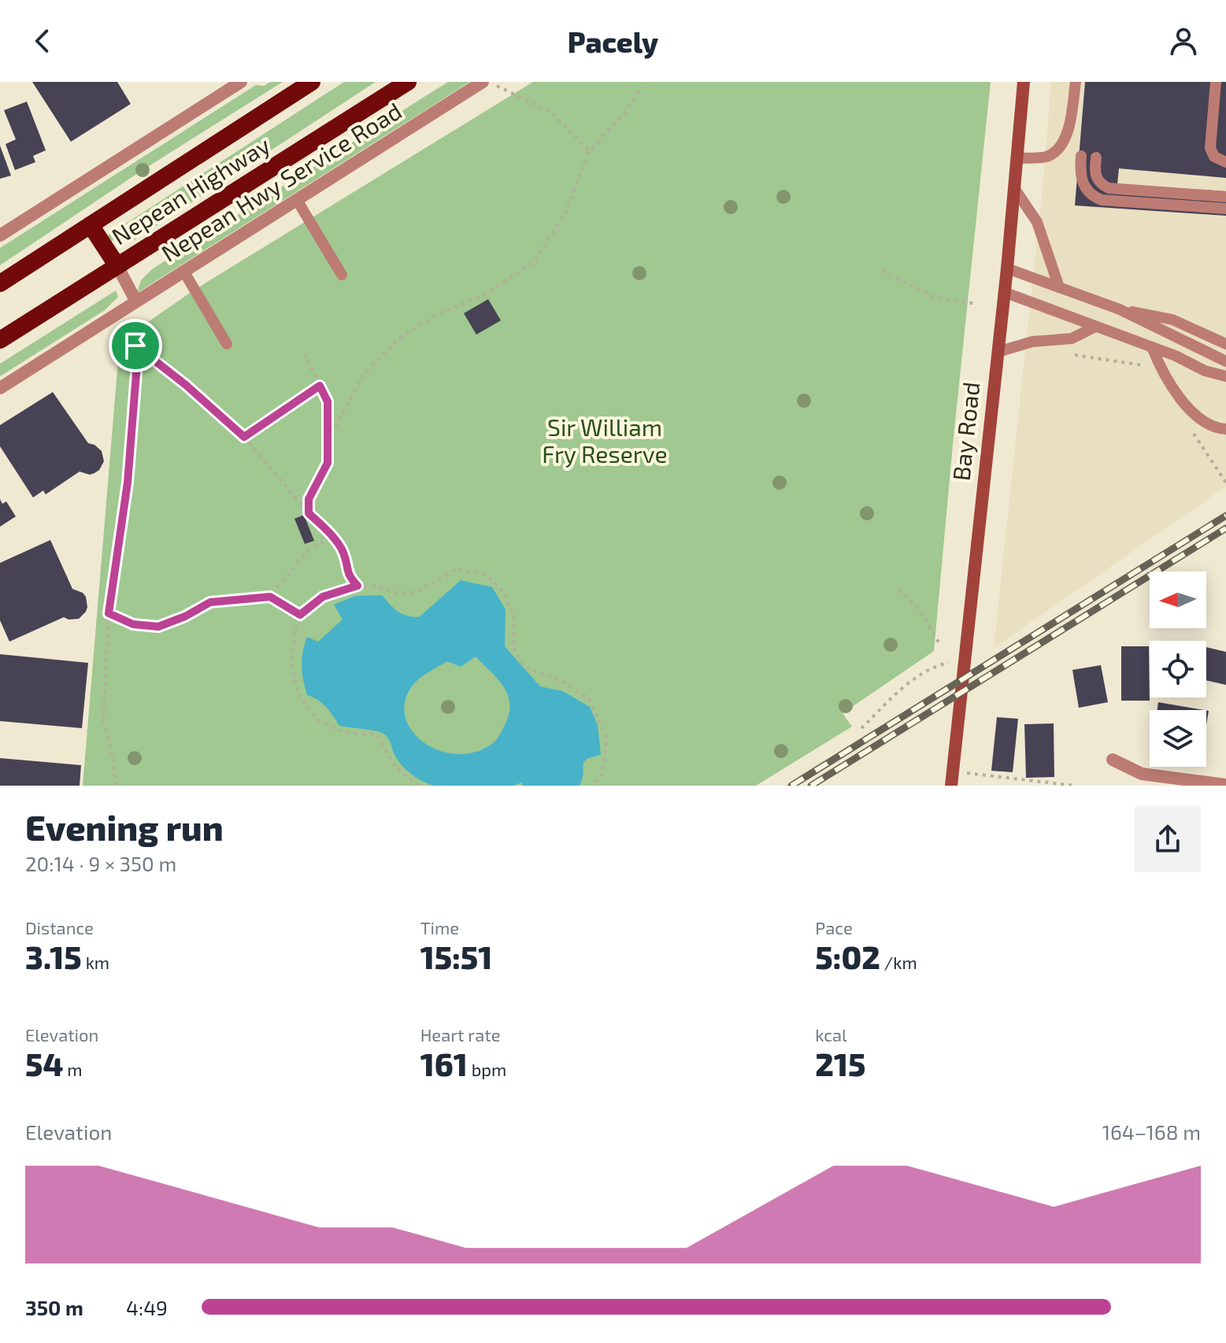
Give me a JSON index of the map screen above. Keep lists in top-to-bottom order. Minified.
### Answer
{"streets":{"highway":["Nepean Highway"],"main road":["Bay Road"],"street":["Nepean Hwy Service Road"]},"parks":["Sir William Fry Reserve"],"north":"left","page":{"header":"Pacely","heading":["Evening run","20:14 · 9 × 350 m"],"stats":[["Distance","3.15 km"],["Time","15:51"],["Pace","5:02 /km"],["Elevation","54 m"],["Heart rate","161 bpm"],["kcal","215"]],"chart":["Elevation","164–168 m"],"list":[{"name":"350 m","note":"4:49"}]}}
